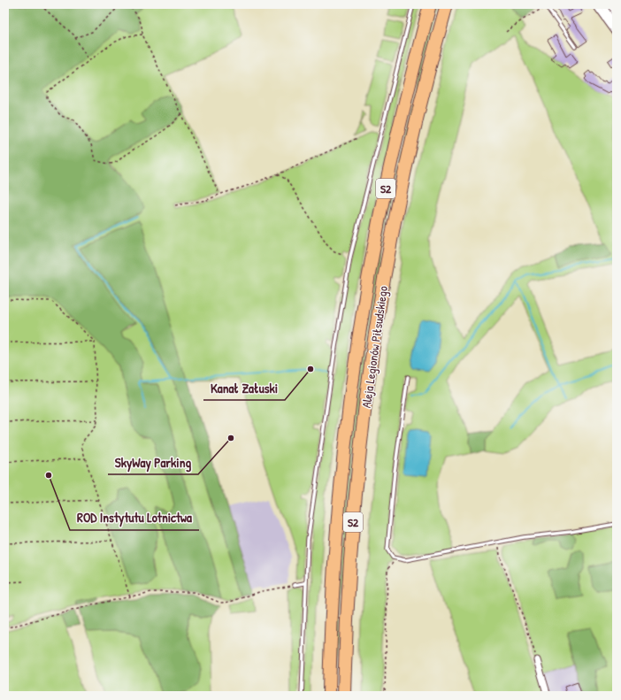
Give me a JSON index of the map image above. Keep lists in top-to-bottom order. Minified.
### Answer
{"streets":{"highway":["S2","Aleja Legionów Piłsudskiego"]},"places":["Kanał Załuski","SkyWay Parking","ROD Instytutu Lotnictwa"]}
